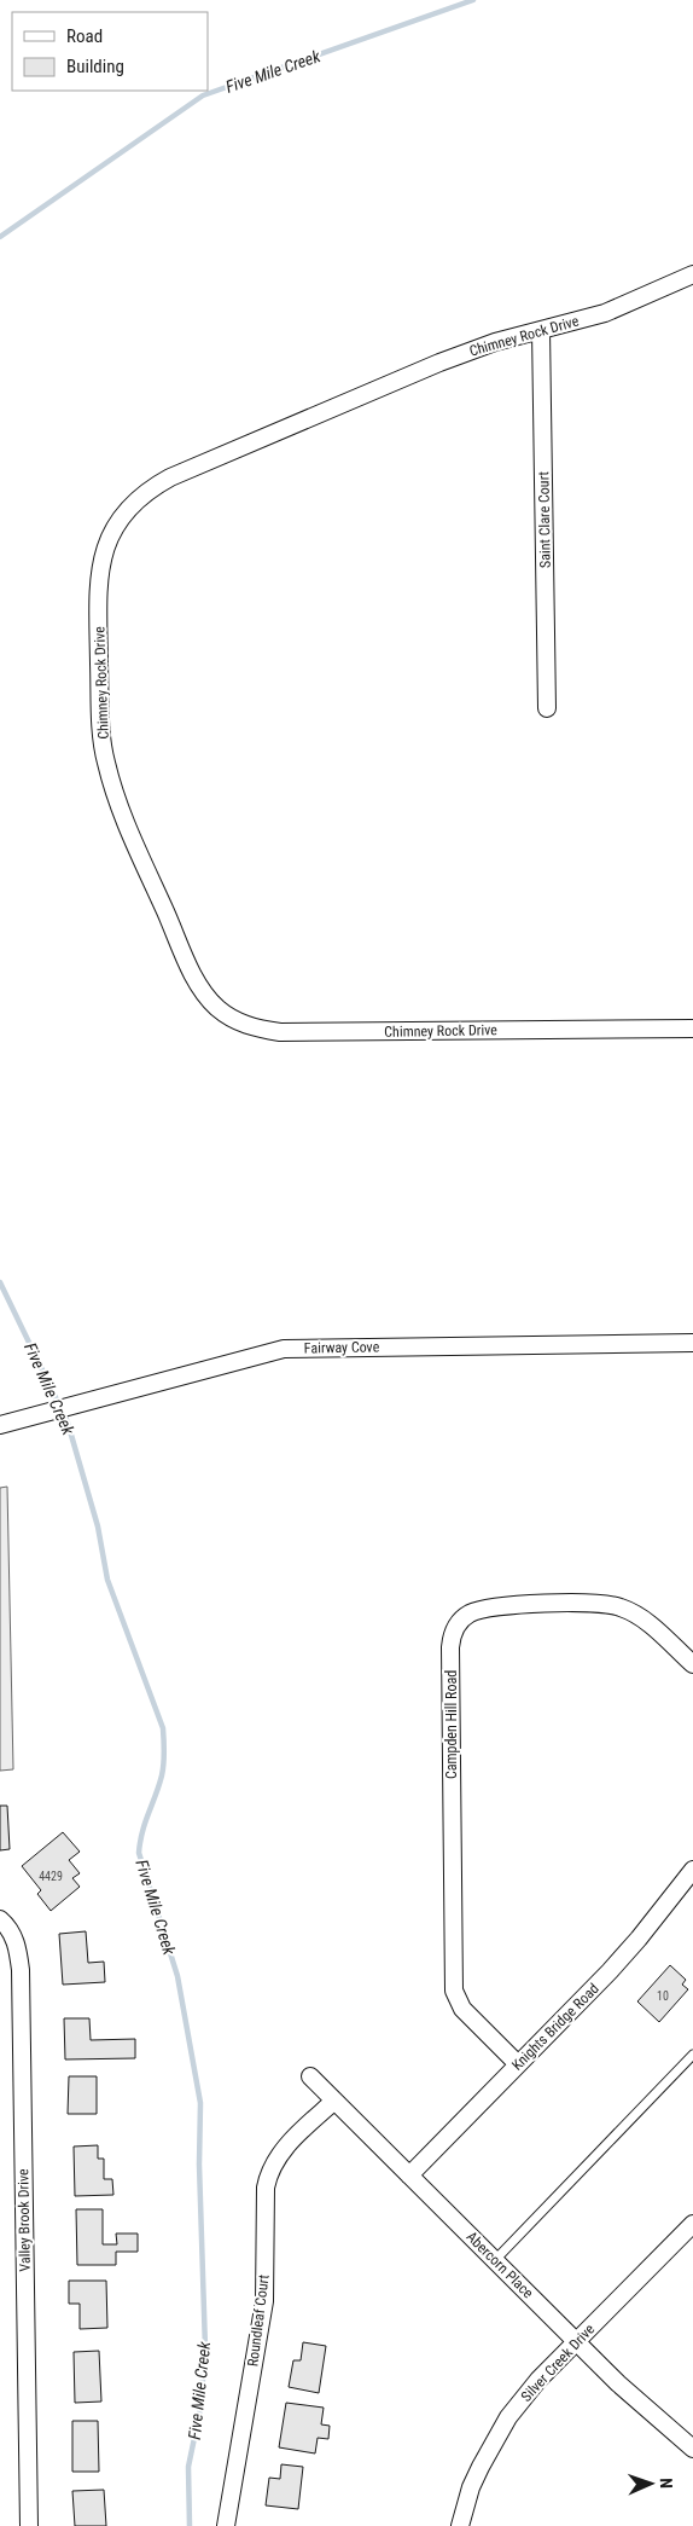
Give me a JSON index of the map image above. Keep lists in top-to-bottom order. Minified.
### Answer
{"streets":{"street":["Chimney Rock Drive","Saint Clare Court","Fairway Cove","Campden Hill Road","Knights Bridge Road","Valley Brook Drive","Abercorn Place","Roundleaf Court","Silver Creek Drive"]},"crossings":[["Chimney Rock Drive","Saint Clare Court"],["Campden Hill Road","Knights Bridge Road"],["Knights Bridge Road","Abercorn Place"],["Abercorn Place","Roundleaf Court"],["Abercorn Place","Silver Creek Drive"]],"water":["Five Mile Creek"],"house_numbers":["4429","10"],"legend":["Road","Building"],"north":"right"}
